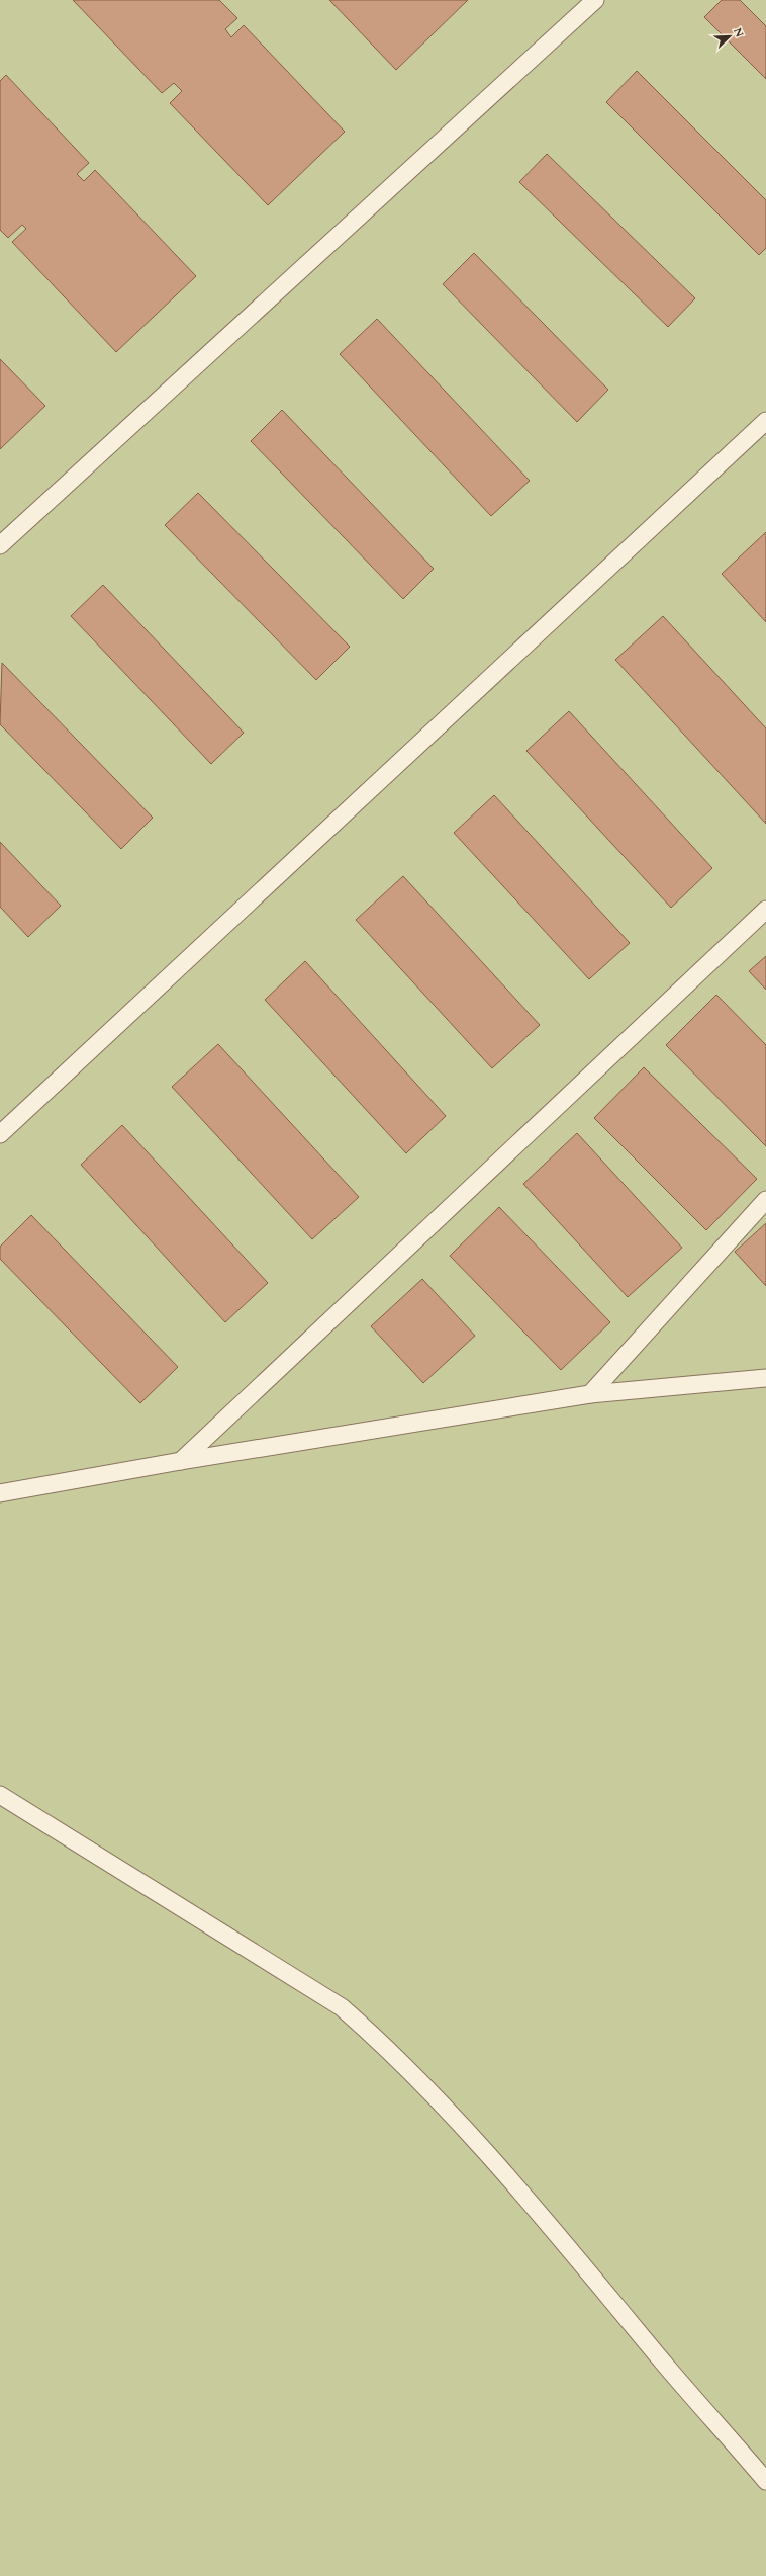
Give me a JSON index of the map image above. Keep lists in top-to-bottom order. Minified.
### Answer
{"north":"top right"}
